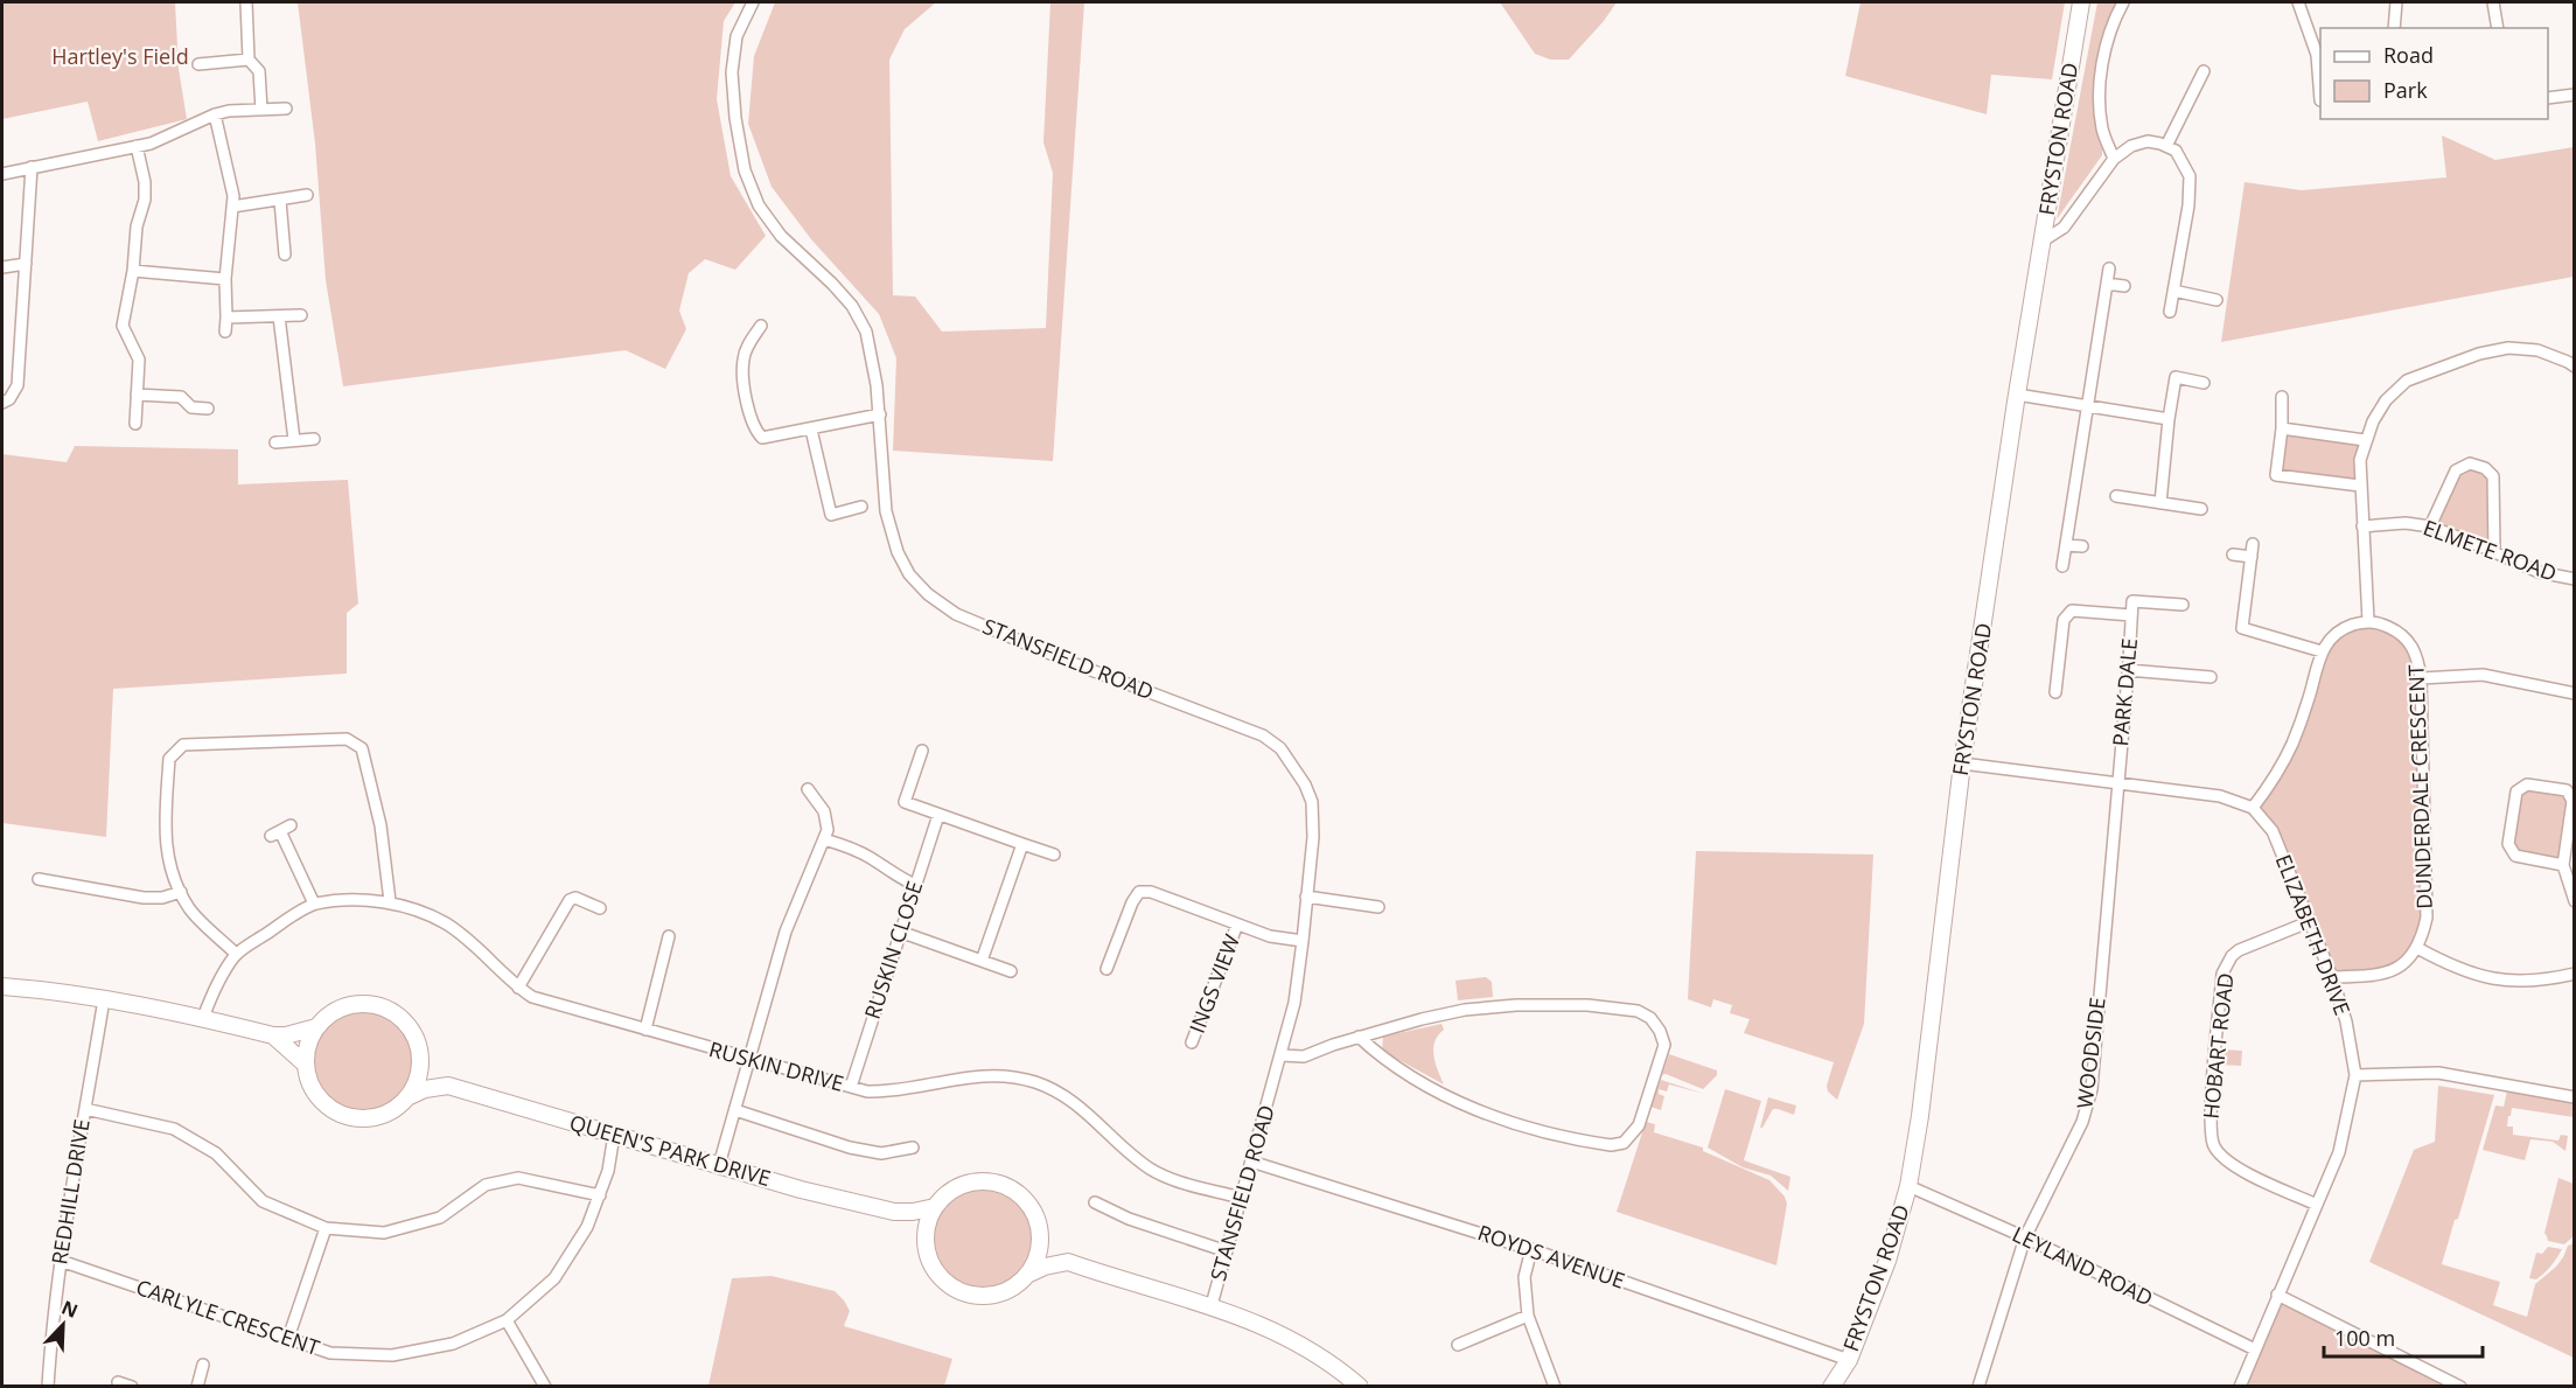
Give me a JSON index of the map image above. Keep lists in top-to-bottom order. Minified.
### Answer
{"streets":{"street":["FRYSTON ROAD","ELMETE ROAD","STANSFIELD ROAD","PARK DALE","DUNDERDALE CRESCENT","ELIZABETH DRIVE","RUSKIN CLOSE","INGS VIEW","HOBART ROAD","WOODSIDE","RUSKIN DRIVE","QUEEN'S PARK DRIVE","REDHILL DRIVE","ROYDS AVENUE","LEYLAND ROAD","CARLYLE CRESCENT"]},"crossings":[["FRYSTON ROAD","ROYDS AVENUE"],["FRYSTON ROAD","LEYLAND ROAD"],["STANSFIELD ROAD","INGS VIEW"],["STANSFIELD ROAD","RUSKIN DRIVE"],["STANSFIELD ROAD","ROYDS AVENUE"],["PARK DALE","WOODSIDE"],["ELIZABETH DRIVE","HOBART ROAD"],["ELIZABETH DRIVE","LEYLAND ROAD"],["RUSKIN CLOSE","RUSKIN DRIVE"],["WOODSIDE","LEYLAND ROAD"],["RUSKIN DRIVE","QUEEN'S PARK DRIVE"],["QUEEN'S PARK DRIVE","REDHILL DRIVE"],["QUEEN'S PARK DRIVE","CARLYLE CRESCENT"],["REDHILL DRIVE","CARLYLE CRESCENT"]],"parks":["Hartley's Field"],"legend":["Road","Park"],"scale_bar":"100 m","north":"top right"}
